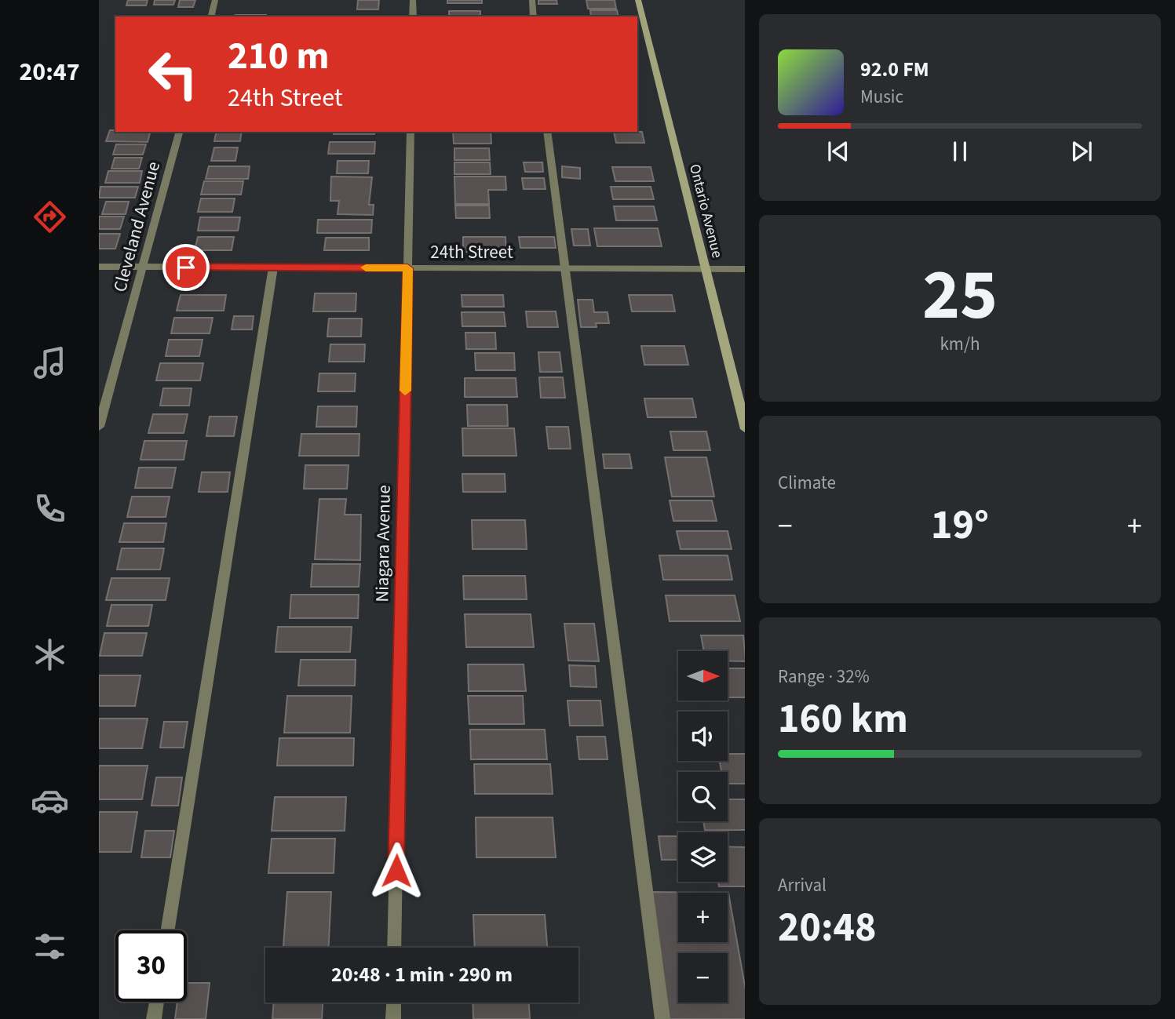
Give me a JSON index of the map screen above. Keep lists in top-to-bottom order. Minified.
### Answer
{"streets":{"main road":["Ontario Avenue"],"street":["Cleveland Avenue","24th Street","Niagara Avenue"]},"crossings":[["Ontario Avenue","24th Street"],["Cleveland Avenue","24th Street"],["24th Street","Niagara Avenue"]],"north":"right","page":{"tabs":"20:47","turn":["210 m","24th Street"],"song":["92.0 FM","Music"],"tile":[["25","km/h"],"Climate",["Range · 32%","160 km"],["Arrival","20:48"]],"heat":["−","19°","+"],"map_buttons":["+","−"],"limit":"30","trip":"20:48 · 1 min · 290 m"}}
